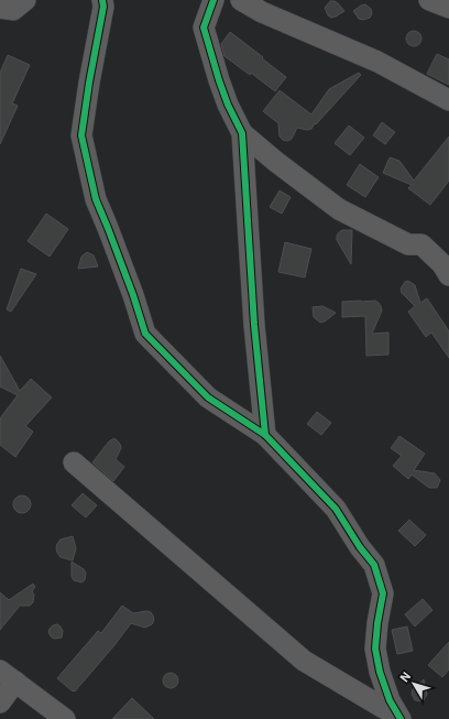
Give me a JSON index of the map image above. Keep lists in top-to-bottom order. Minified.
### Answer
{"north":"top left"}
